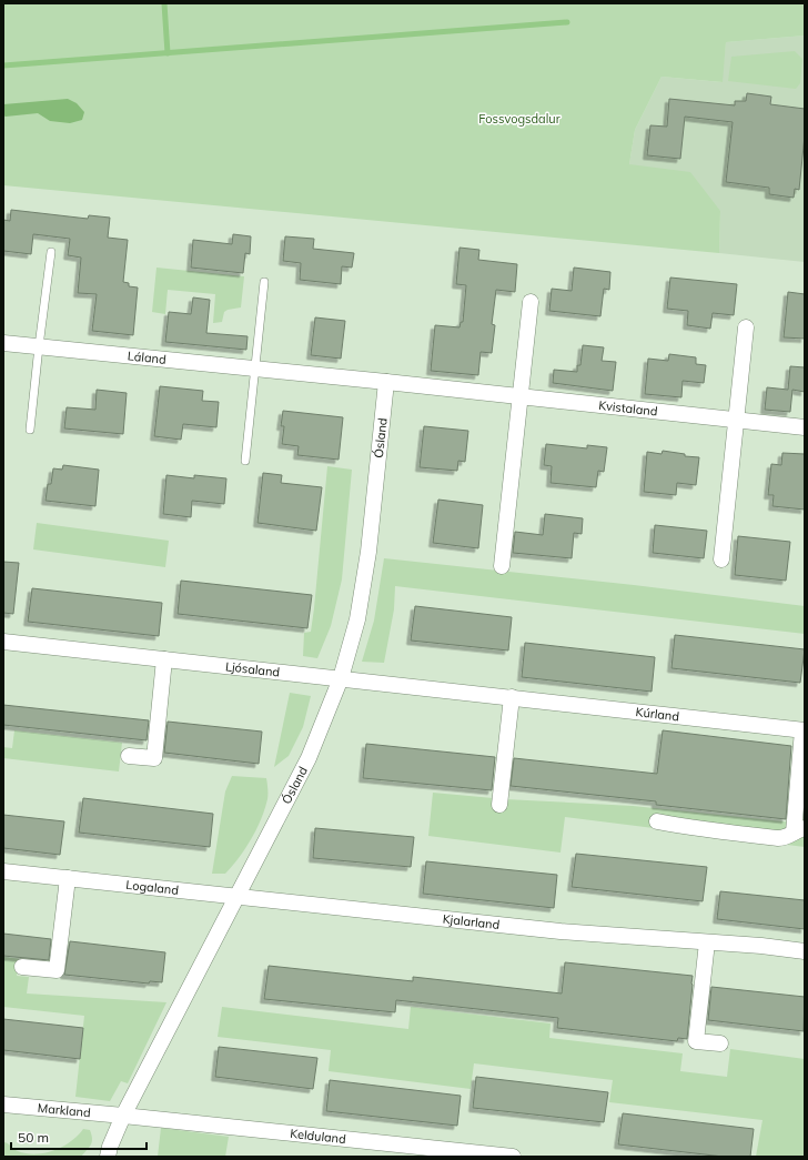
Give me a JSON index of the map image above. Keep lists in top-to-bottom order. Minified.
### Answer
{"streets":{"street":["Láland","Kvistaland","Ósland","Ljósaland","Kúrland","Logaland","Kjalarland","Markland","Kelduland"]},"crossings":[["Láland","Kvistaland"],["Láland","Ósland"],["Kvistaland","Ósland"],["Ósland","Ljósaland"],["Ósland","Kúrland"],["Ósland","Logaland"],["Ósland","Kjalarland"],["Ósland","Markland"],["Ósland","Kelduland"],["Ljósaland","Kúrland"],["Logaland","Kjalarland"],["Markland","Kelduland"]],"parks":["Fossvogsdalur"],"scale_bar":"50 m"}
